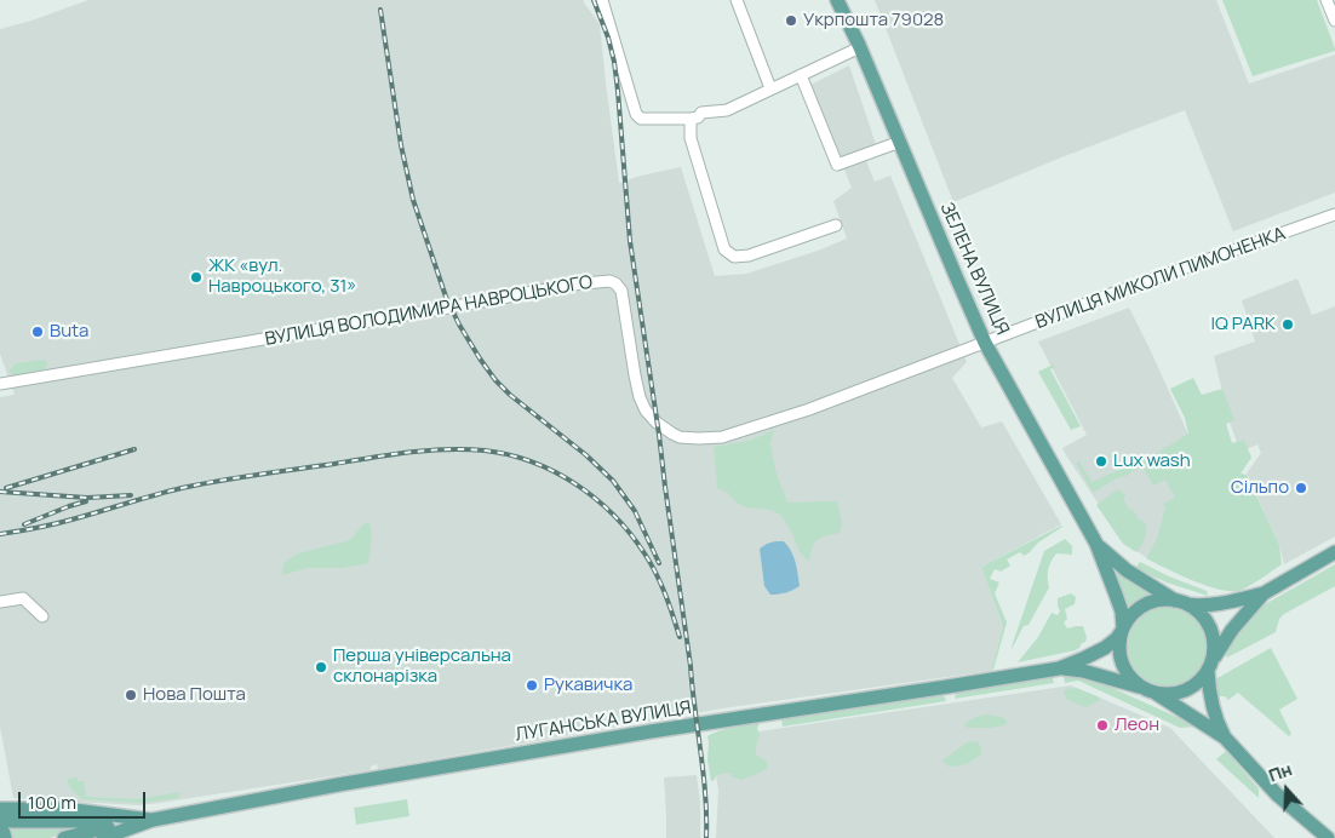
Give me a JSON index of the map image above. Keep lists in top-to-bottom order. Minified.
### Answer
{"streets":{"main road":["ЗЕЛЕНА ВУЛИЦЯ","ЛУГАНСЬКА ВУЛИЦЯ"],"street":["ВУЛИЦЯ МИКОЛИ ПИМОНЕНКА","ВУЛИЦЯ ВОЛОДИМИРА НАВРОЦЬКОГО"]},"crossings":[["ЗЕЛЕНА ВУЛИЦЯ","ВУЛИЦЯ МИКОЛИ ПИМОНЕНКА"],["ЗЕЛЕНА ВУЛИЦЯ","ВУЛИЦЯ ВОЛОДИМИРА НАВРОЦЬКОГО"],["ЗЕЛЕНА ВУЛИЦЯ","ЛУГАНСЬКА ВУЛИЦЯ"],["ВУЛИЦЯ МИКОЛИ ПИМОНЕНКА","ВУЛИЦЯ ВОЛОДИМИРА НАВРОЦЬКОГО"]],"places":["Укрпошта 79028","ЖК «вул. Навроцького, 31»","IQ PARK","Buta","Lux wash","Сільпо","Перша універсальна склонарізка","Рукавичка","Нова Пошта","Леон"],"scale_bar":"100 m","north":"top"}
